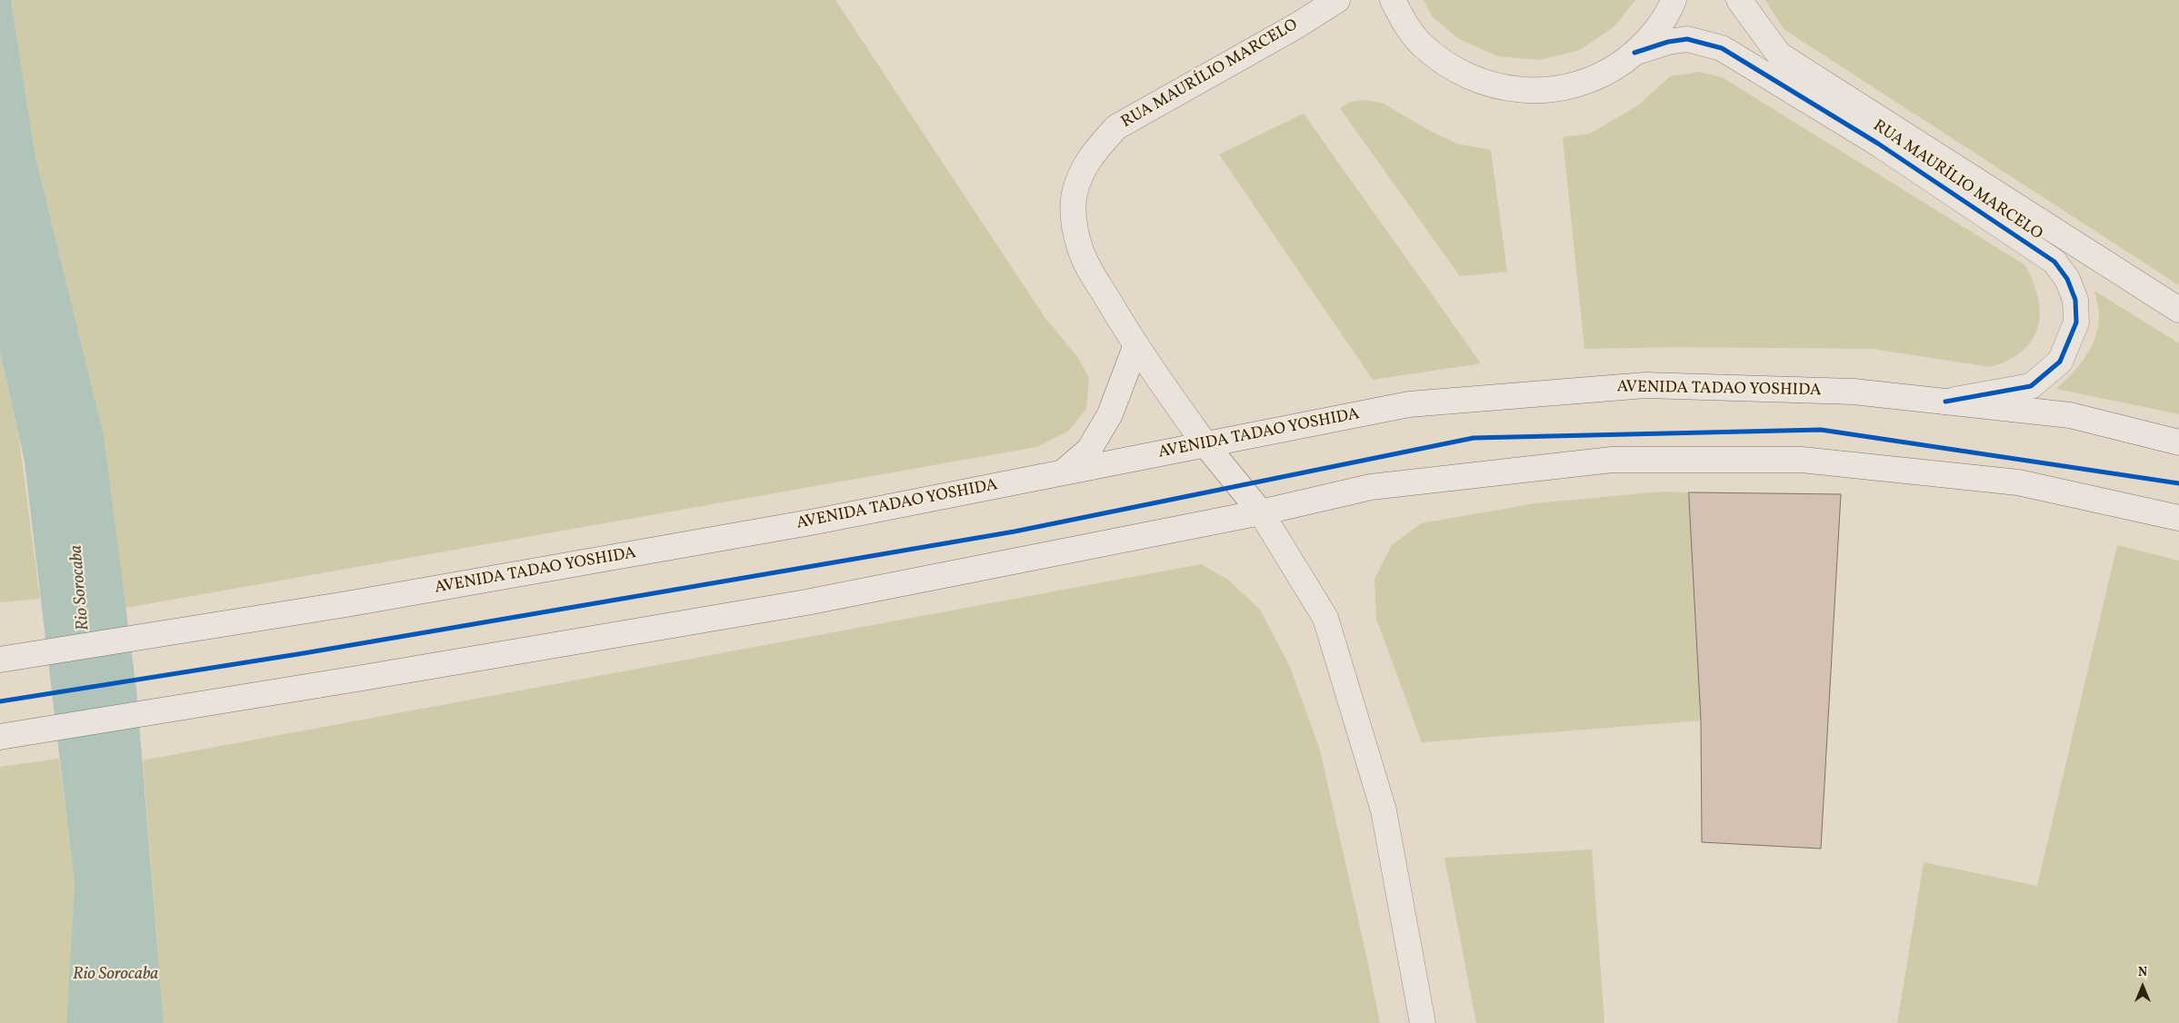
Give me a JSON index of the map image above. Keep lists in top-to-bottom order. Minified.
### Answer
{"streets":{"main road":["RUA MAURÍLIO MARCELO","AVENIDA TADAO YOSHIDA"]},"crossings":[["RUA MAURÍLIO MARCELO","AVENIDA TADAO YOSHIDA"]],"water":["Rio Sorocaba"],"north":"top"}
